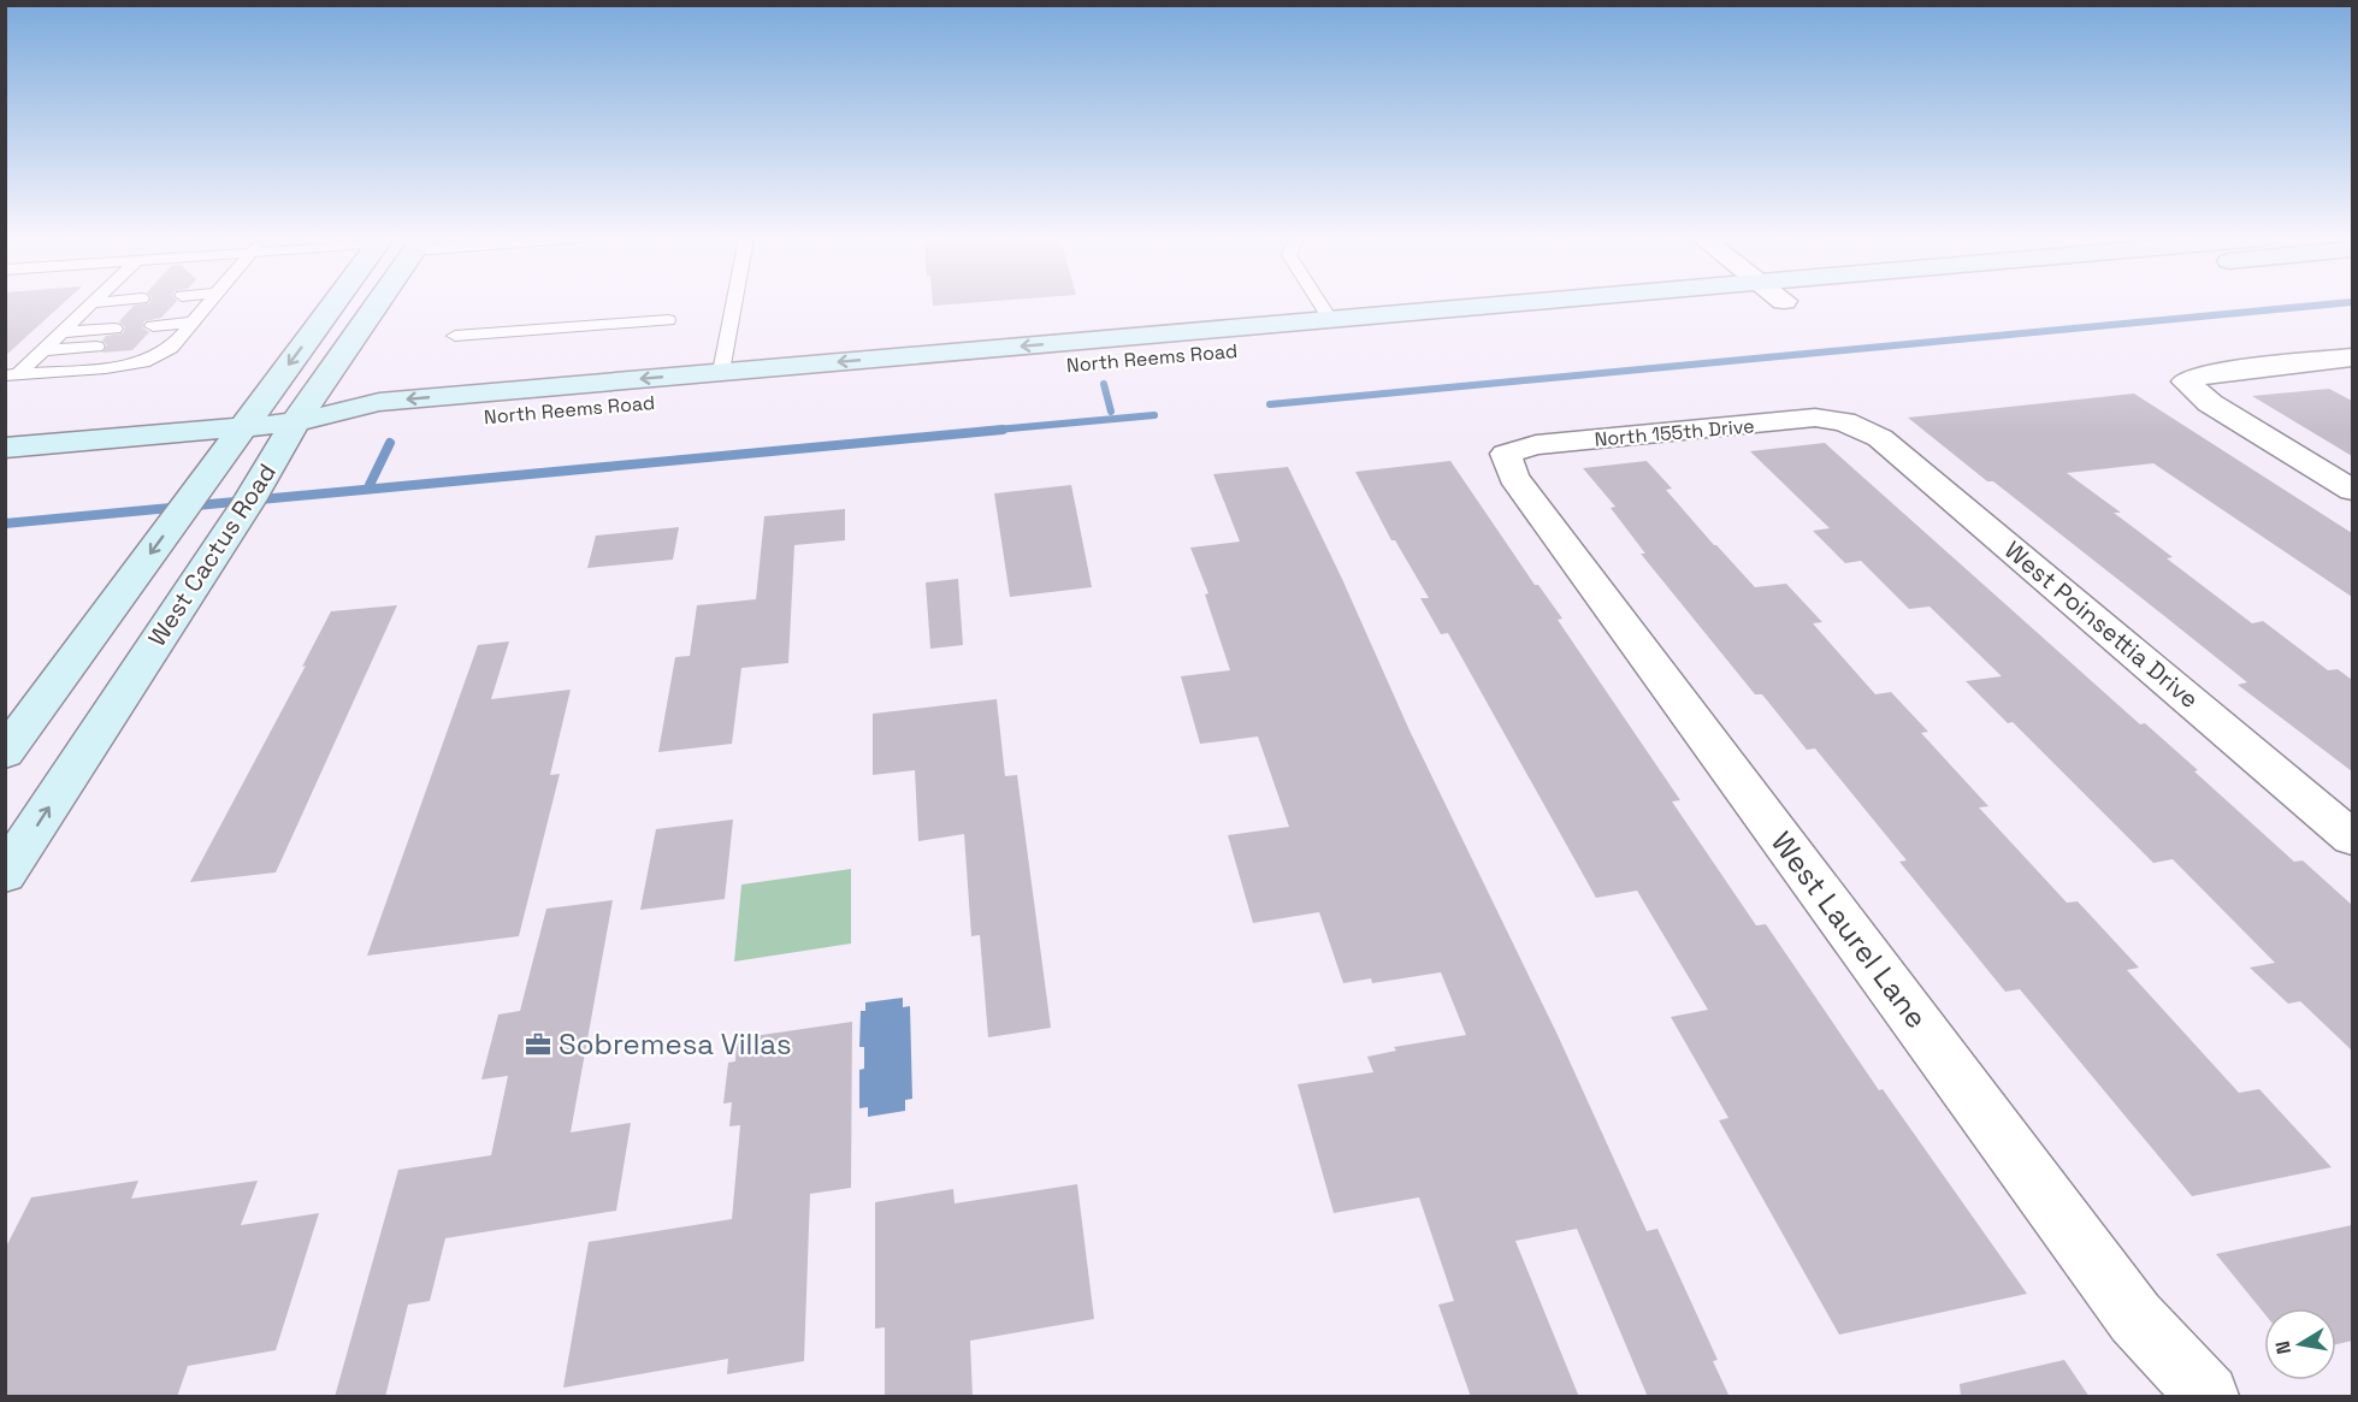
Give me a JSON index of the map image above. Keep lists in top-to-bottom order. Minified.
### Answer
{"streets":{"main road":["North Reems Road","West Cactus Road"],"street":["North 155th Drive","West Poinsettia Drive","West Laurel Lane"]},"crossings":[["North Reems Road","West Cactus Road"],["North 155th Drive","West Poinsettia Drive"],["North 155th Drive","West Laurel Lane"]],"places":{"office":["Sobremesa Villas"]},"north":"left"}
